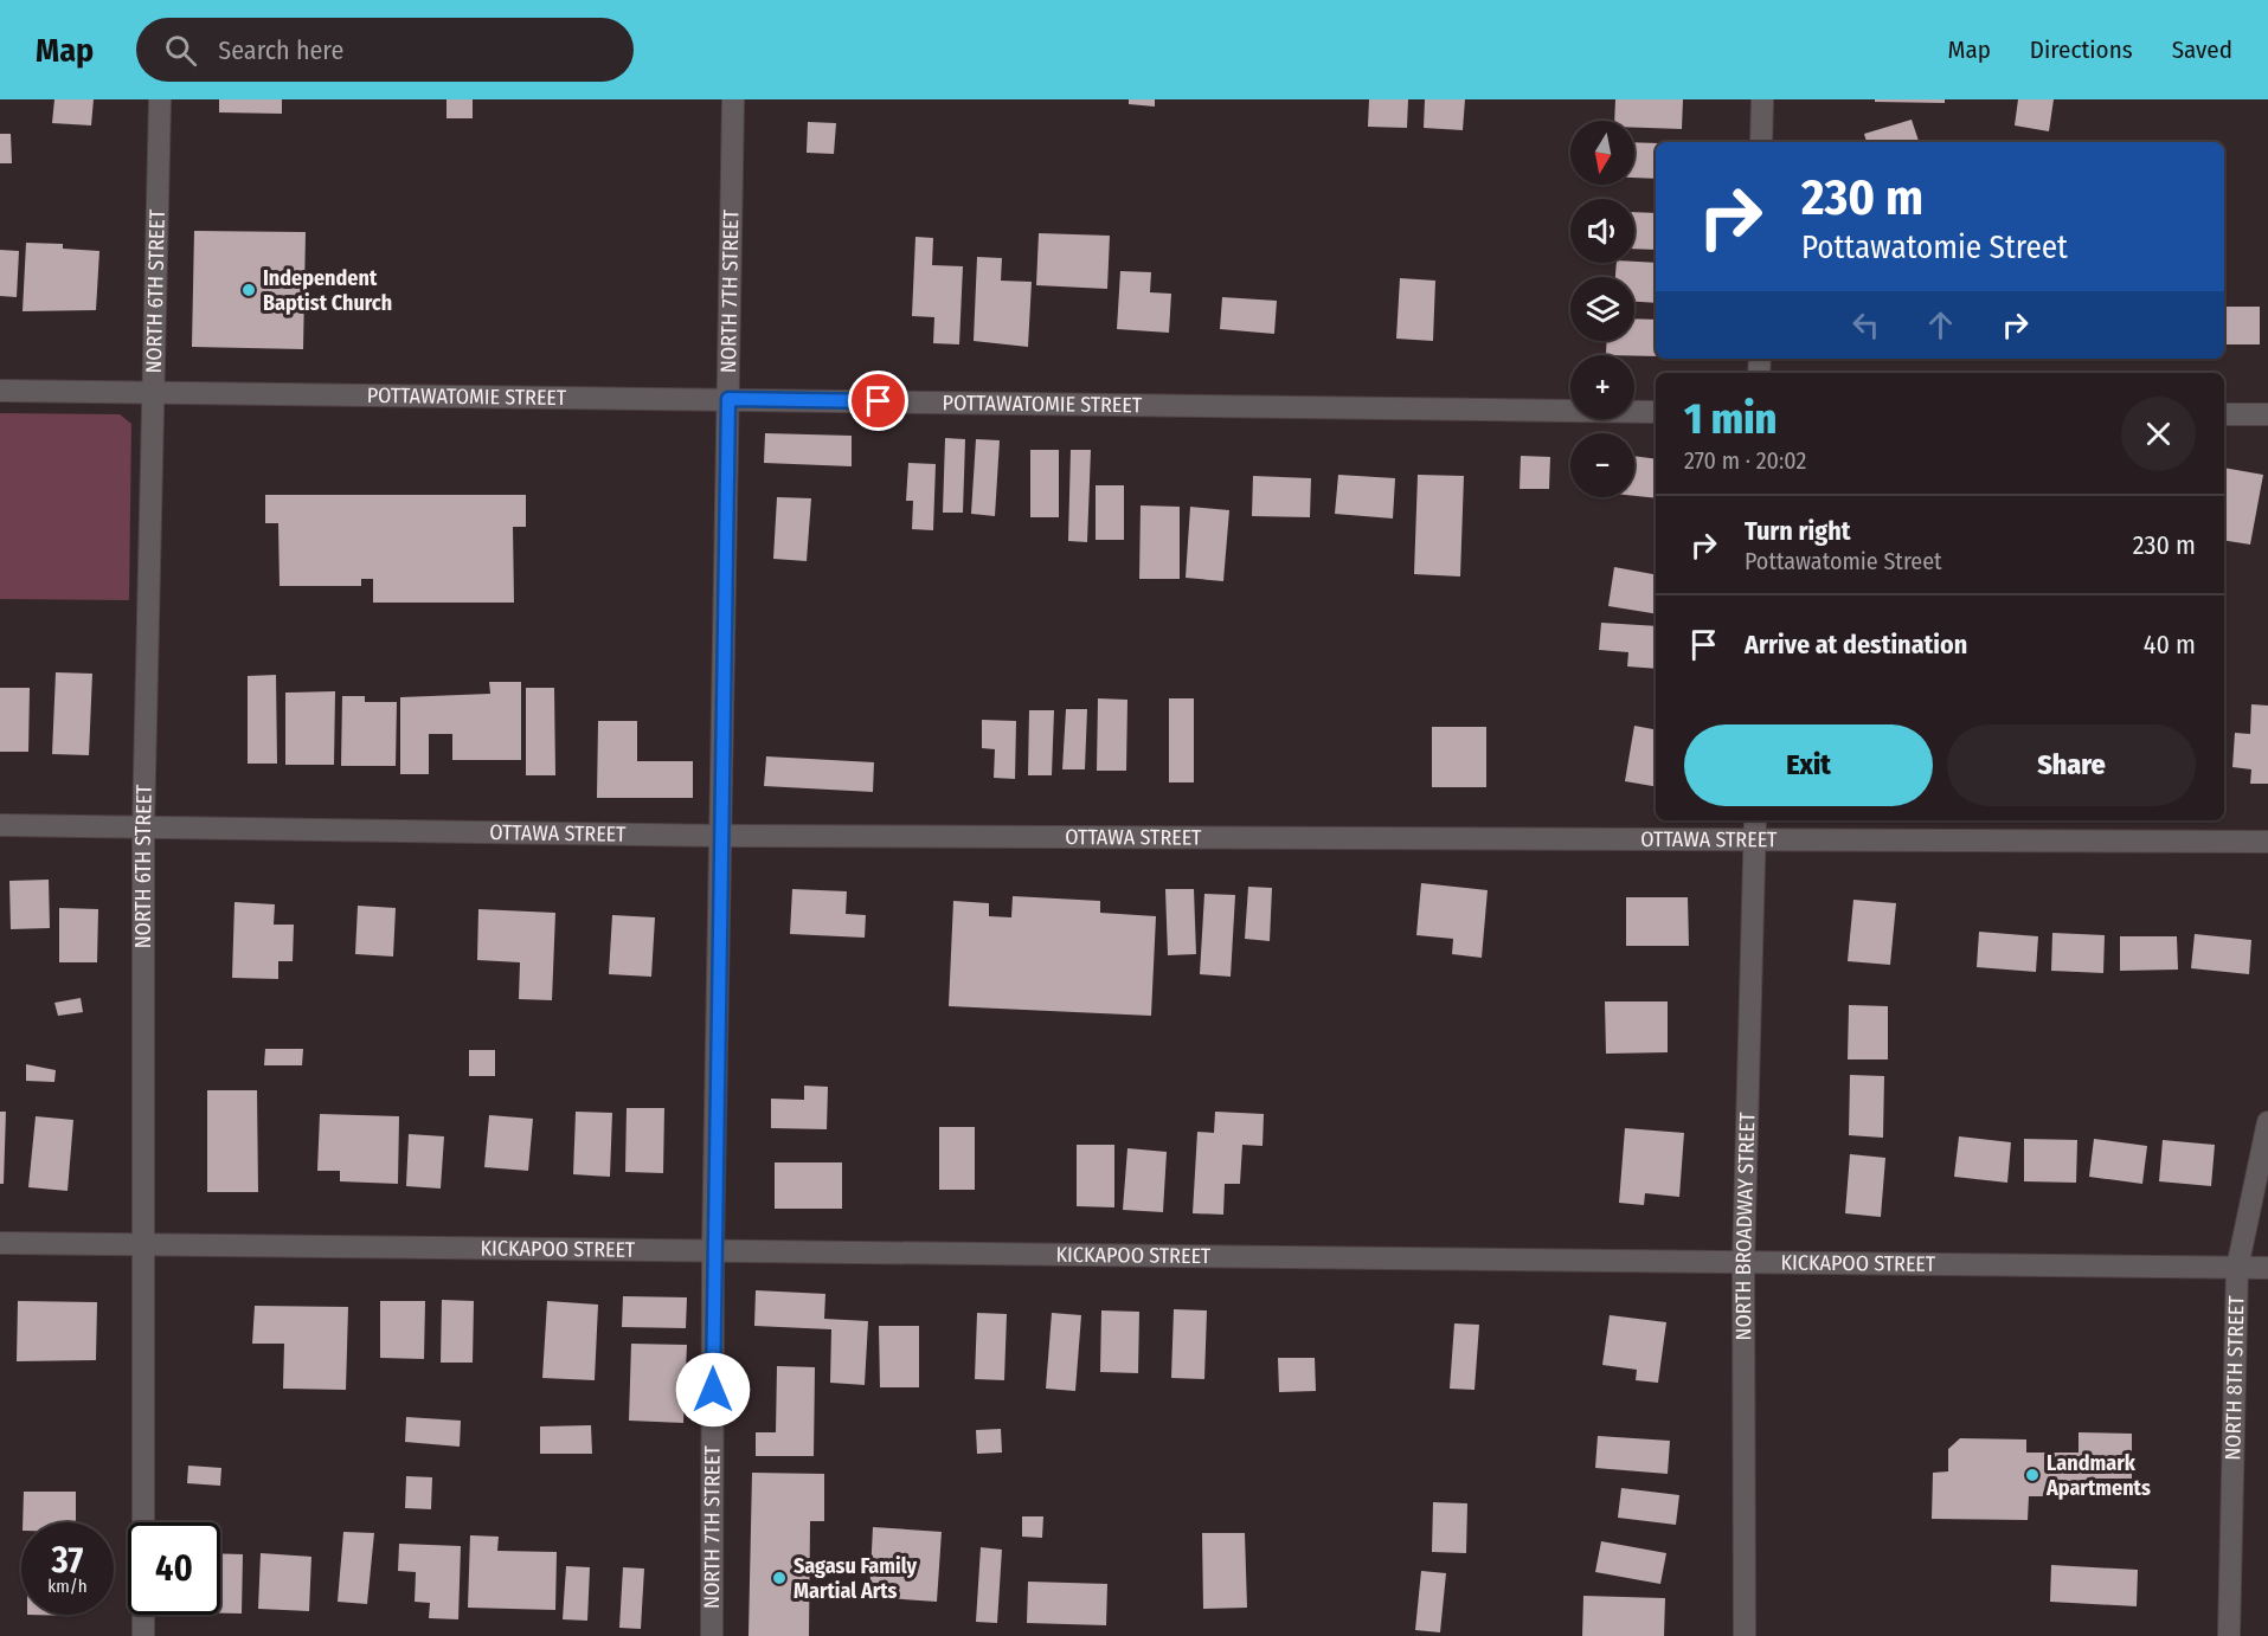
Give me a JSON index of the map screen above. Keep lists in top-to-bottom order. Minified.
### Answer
{"streets":{"street":["NORTH 6TH STREET","NORTH 7TH STREET","POTTAWATOMIE STREET","OTTAWA STREET","NORTH BROADWAY STREET","KICKAPOO STREET","NORTH 8TH STREET"]},"crossings":[["NORTH 6TH STREET","POTTAWATOMIE STREET"],["NORTH 6TH STREET","OTTAWA STREET"],["NORTH 6TH STREET","KICKAPOO STREET"],["NORTH 7TH STREET","POTTAWATOMIE STREET"],["NORTH 7TH STREET","OTTAWA STREET"],["NORTH 7TH STREET","KICKAPOO STREET"],["OTTAWA STREET","NORTH BROADWAY STREET"],["NORTH BROADWAY STREET","KICKAPOO STREET"],["KICKAPOO STREET","NORTH 8TH STREET"]],"places":["Independent Baptist Church","Landmark Apartments","Sagasu Family Martial Arts"],"north":"bottom","page":{"header":"Map","search":"Search here","nav":["Map","Directions","Saved"],"map_buttons":["+","−"],"turn":["230 m","Pottawatomie Street"],"heading":["1 min","270 m · 20:02"],"list":[{"name":"Turn right","note":"Pottawatomie Street","value":"230 m"},{"name":"Arrive at destination","value":"40 m"}],"buttons":["Exit","Share"],"speed":"37 km/h","limit":"40"}}
